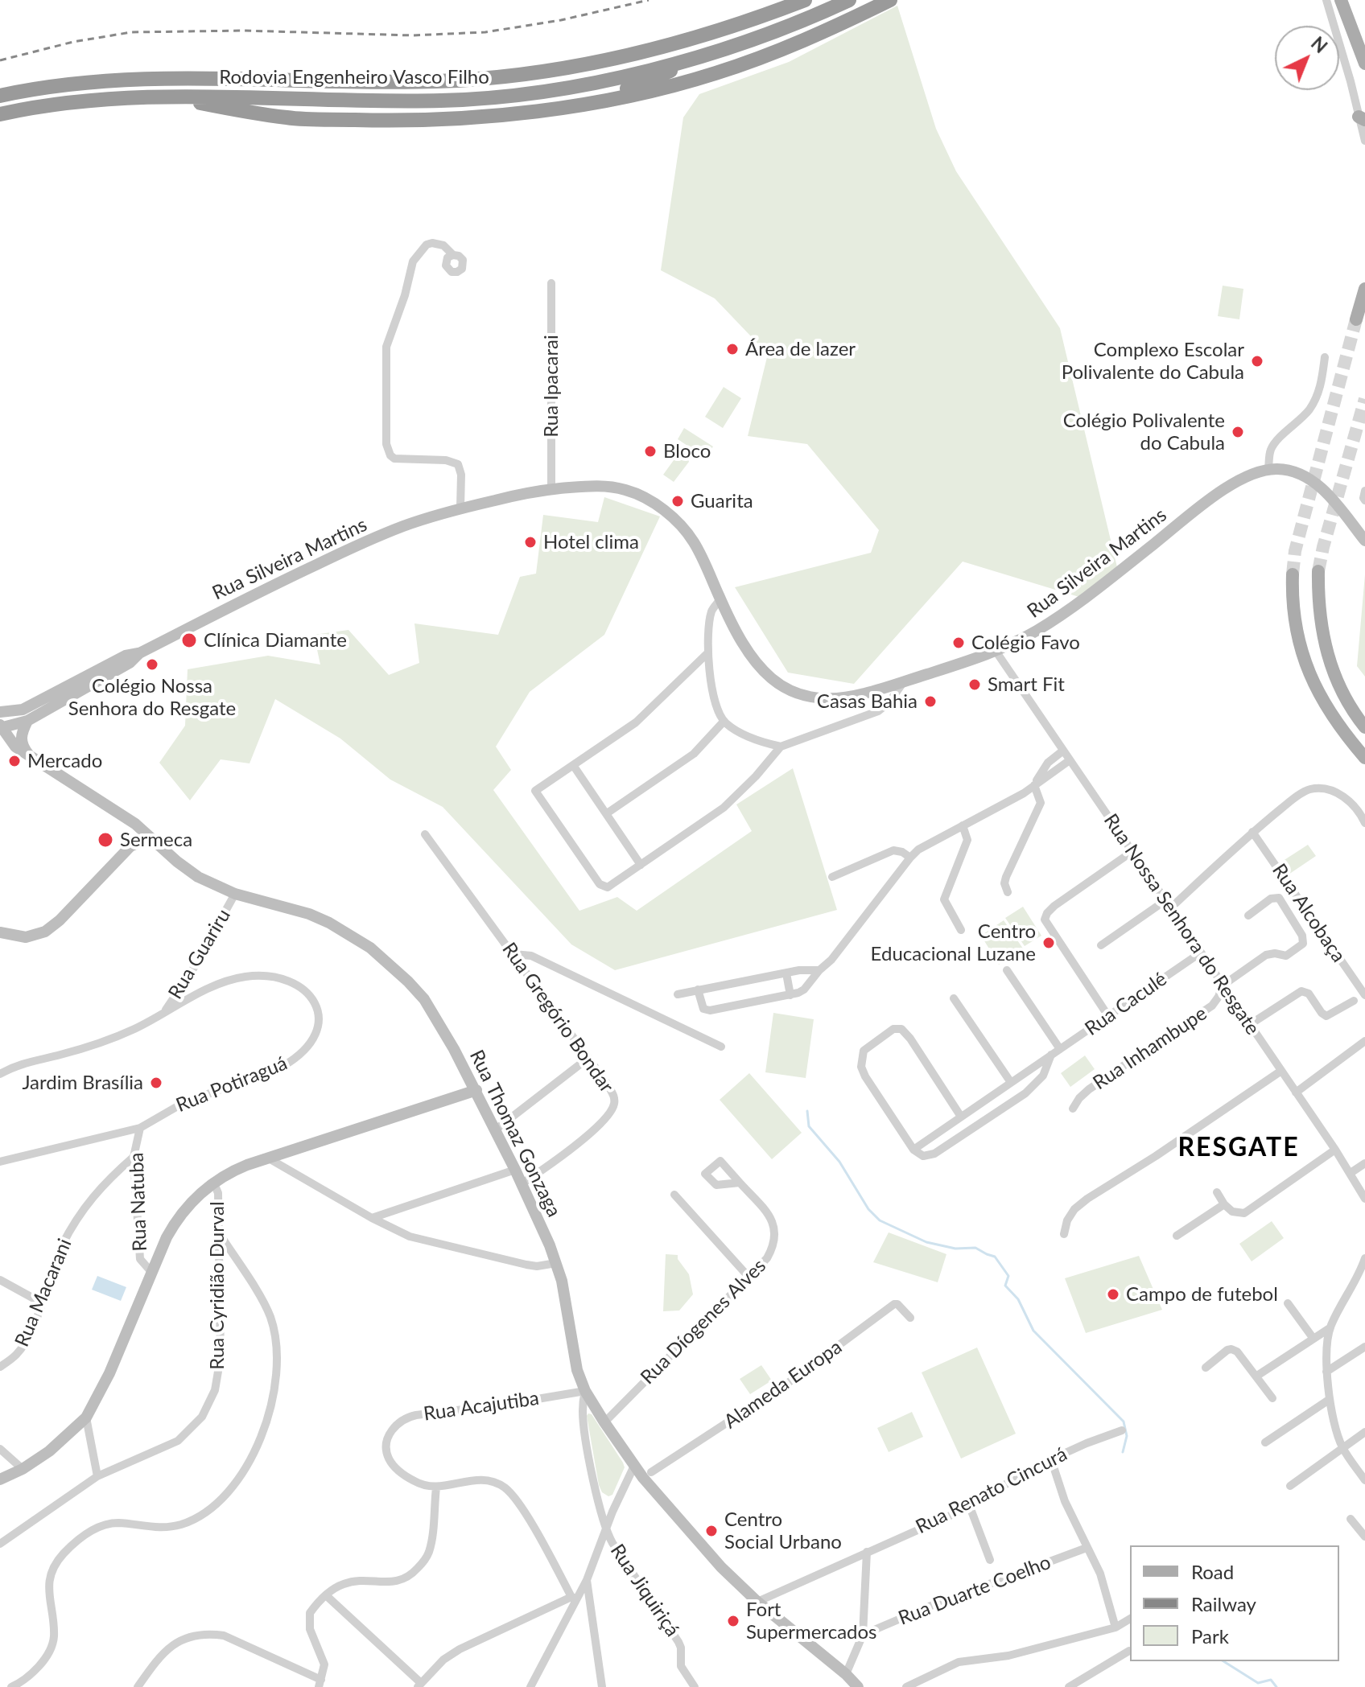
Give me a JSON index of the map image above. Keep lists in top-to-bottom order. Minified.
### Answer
{"streets":{"highway":["Rodovia Engenheiro Vasco Filho"],"main road":["Rua Silveira Martins","Rua Thomaz Gonzaga"],"street":["Rua Ipacarai","Rua Alcobaça","Rua Nossa Senhora do Resgate","Rua Guariru","Rua Caculé","Rua Gregório Bondar","Rua Inhambupe","Rua Potiraguá","Rua Natuba","Rua Cyridião Durval","Rua Macarani","Rua Díogenes Alves","Alameda Europa","Rua Acajutiba","Rua Renato Cincurá","Rua Jiquiriçá","Rua Duarte Coelho"]},"crossings":[["Rua Ipacarai","Rua Silveira Martins"],["Rua Silveira Martins","Rua Nossa Senhora do Resgate"],["Rua Silveira Martins","Rua Thomaz Gonzaga"],["Rua Nossa Senhora do Resgate","Rua Caculé"],["Rua Nossa Senhora do Resgate","Rua Inhambupe"],["Rua Guariru","Rua Potiraguá"],["Rua Guariru","Rua Thomaz Gonzaga"],["Rua Gregório Bondar","Rua Thomaz Gonzaga"],["Rua Potiraguá","Rua Natuba"],["Rua Thomaz Gonzaga","Rua Díogenes Alves"],["Rua Thomaz Gonzaga","Rua Acajutiba"],["Rua Thomaz Gonzaga","Rua Renato Cincurá"],["Rua Thomaz Gonzaga","Rua Jiquiriçá"],["Rua Natuba","Rua Macarani"],["Rua Acajutiba","Rua Jiquiriçá"]],"districts":["RESGATE"],"places":["Área de lazer","Complexo Escolar Polivalente do Cabula","Colégio Polivalente do Cabula","Bloco","Guarita","Hotel clima","Clínica Diamante","Colégio Favo","Colégio Nossa Senhora do Resgate","Smart Fit","Casas Bahia","Mercado","Sermeca","Centro Educacional Luzane","Jardim Brasília","Campo de futebol","Centro Social Urbano","Fort Supermercados"],"legend":["Road","Railway","Park"],"north":"top right"}
